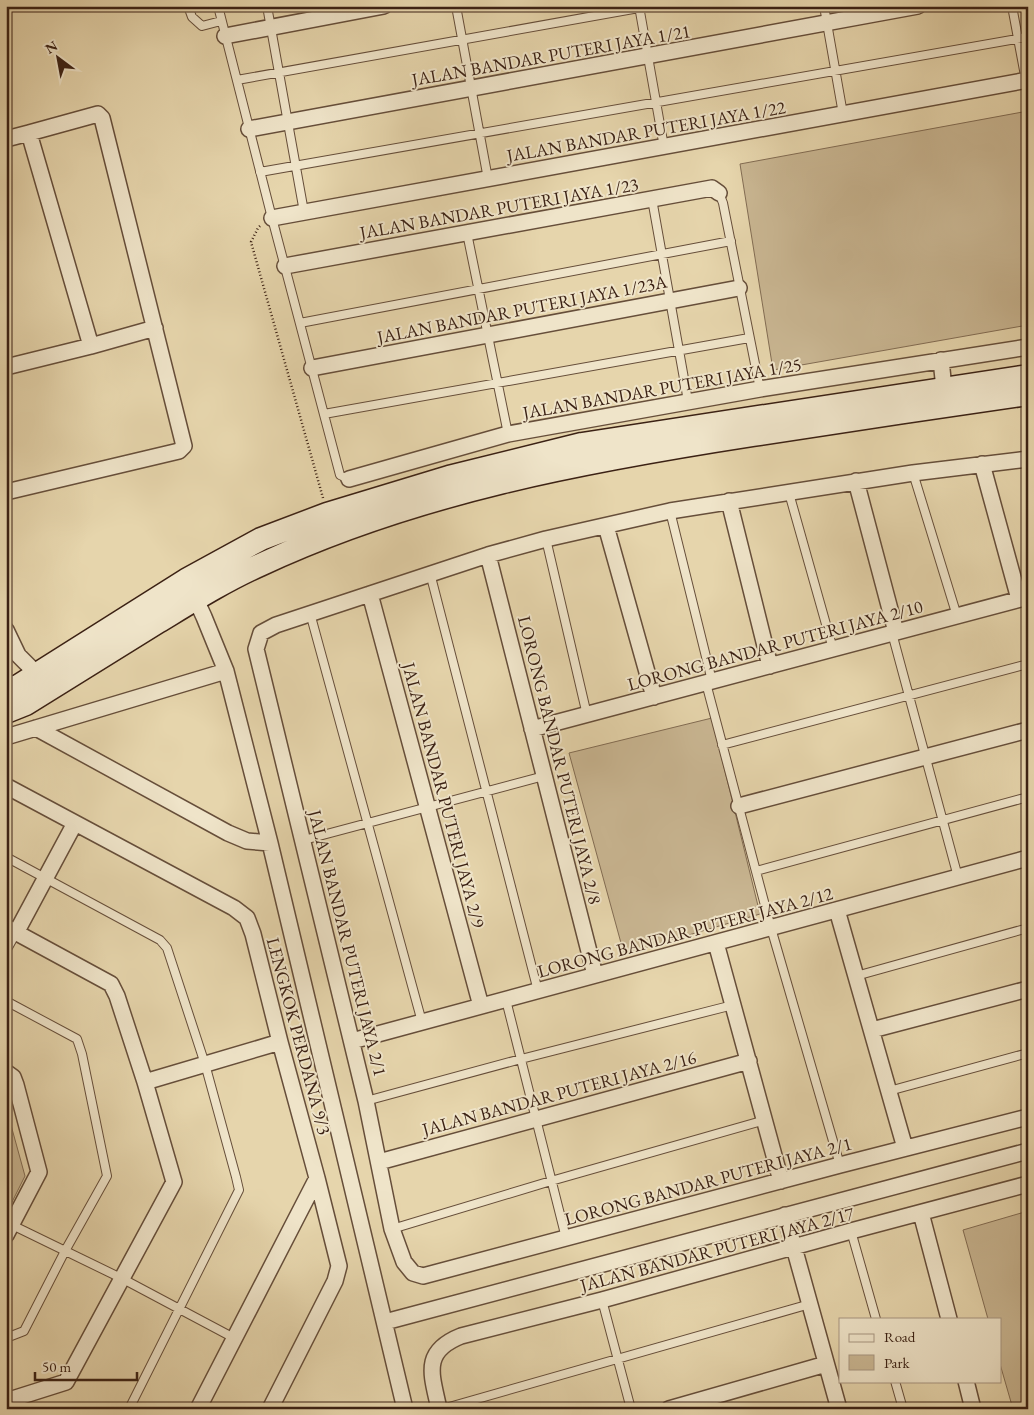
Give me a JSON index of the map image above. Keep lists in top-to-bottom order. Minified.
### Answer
{"streets":{"street":["JALAN BANDAR PUTERI JAYA 1/21","JALAN BANDAR PUTERI JAYA 1/22","JALAN BANDAR PUTERI JAYA 1/23","JALAN BANDAR PUTERI JAYA 1/23A","JALAN BANDAR PUTERI JAYA 1/25","LORONG BANDAR PUTERI JAYA 2/10","LORONG BANDAR PUTERI JAYA 2/8","JALAN BANDAR PUTERI JAYA 2/9","LORONG BANDAR PUTERI JAYA 2/12","JALAN BANDAR PUTERI JAYA 2/1","LENGKOK PERDANA 9/3","JALAN BANDAR PUTERI JAYA 2/16","LORONG BANDAR PUTERI JAYA 2/1","JALAN BANDAR PUTERI JAYA 2/17"]},"crossings":[["LORONG BANDAR PUTERI JAYA 2/10","LORONG BANDAR PUTERI JAYA 2/8"],["LORONG BANDAR PUTERI JAYA 2/8","LORONG BANDAR PUTERI JAYA 2/12"],["JALAN BANDAR PUTERI JAYA 2/9","LORONG BANDAR PUTERI JAYA 2/12"],["LORONG BANDAR PUTERI JAYA 2/12","JALAN BANDAR PUTERI JAYA 2/1"],["JALAN BANDAR PUTERI JAYA 2/1","JALAN BANDAR PUTERI JAYA 2/16"],["JALAN BANDAR PUTERI JAYA 2/1","LORONG BANDAR PUTERI JAYA 2/1"]],"legend":["Road","Park"],"scale_bar":"50 m","north":"top left"}
